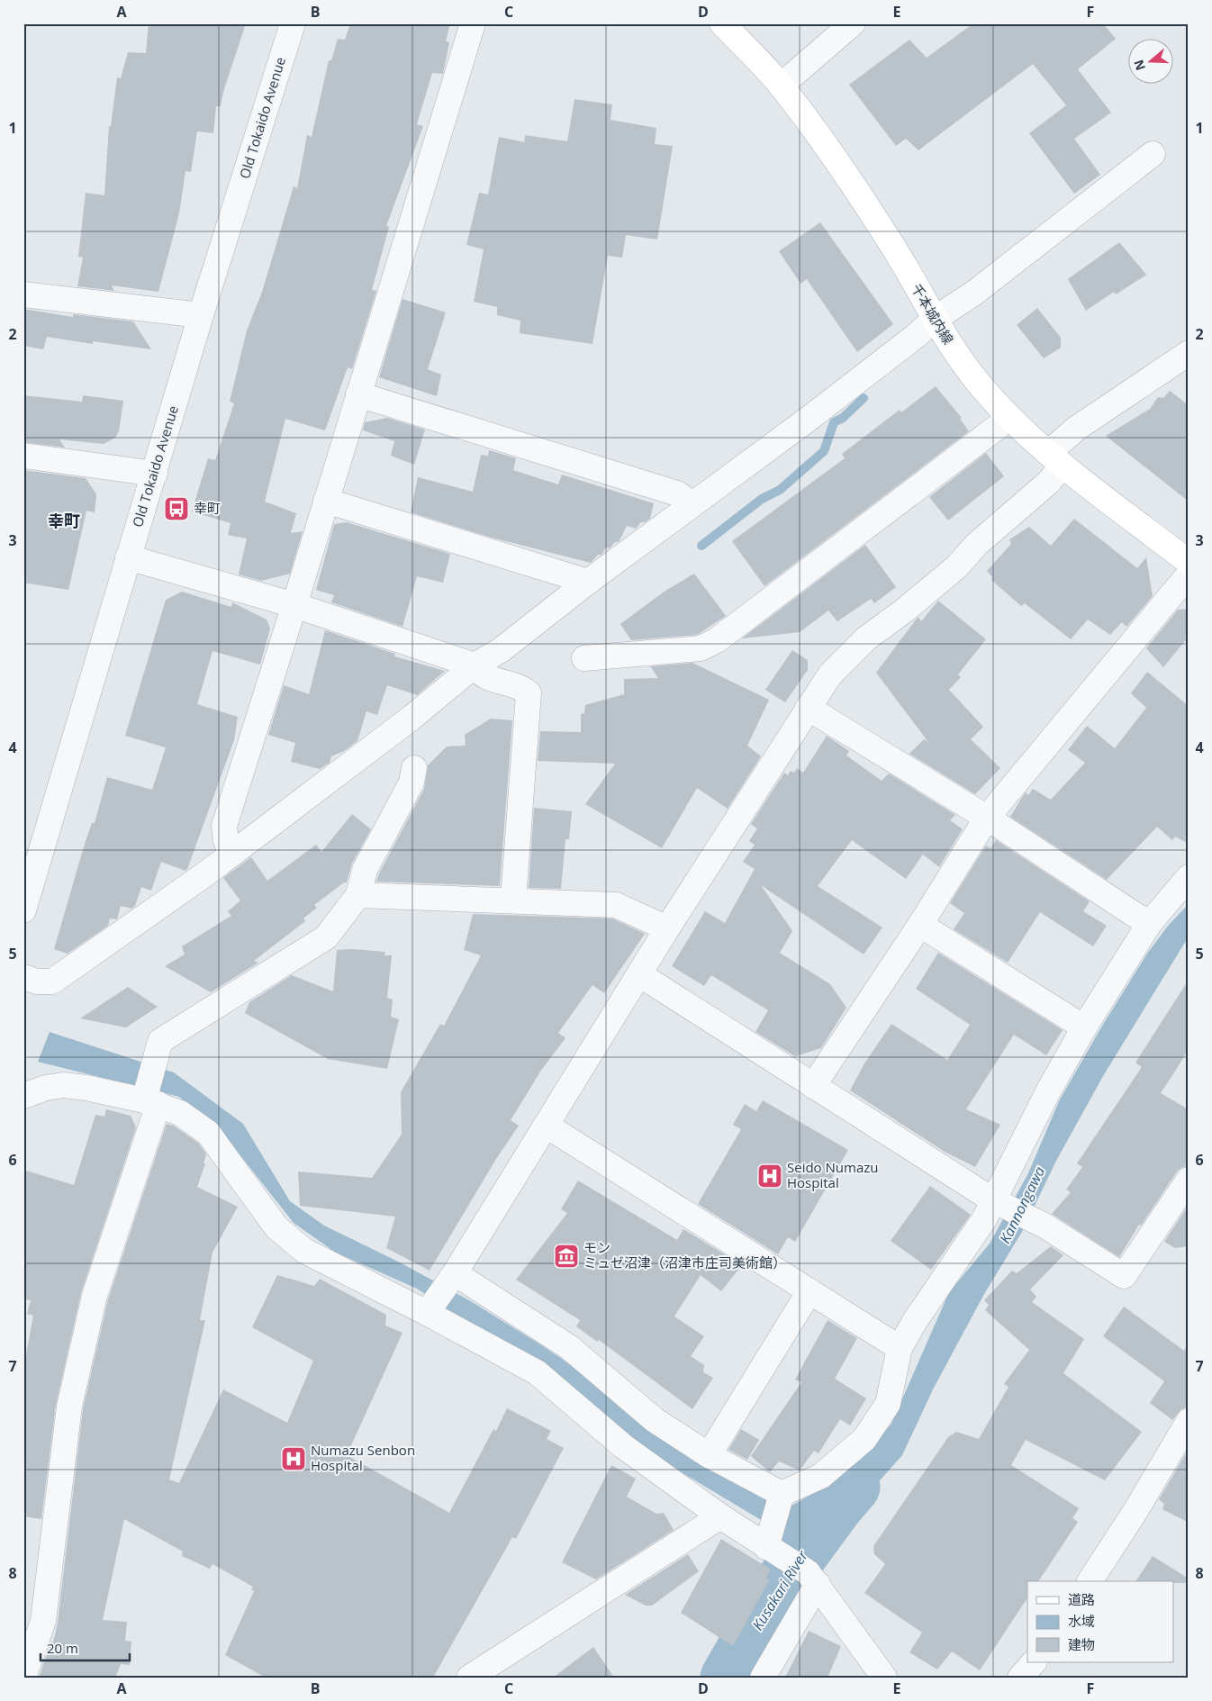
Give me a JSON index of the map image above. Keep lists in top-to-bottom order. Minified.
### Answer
{"streets":{"main road":["千本城内線"],"street":["Old Tokaido Avenue"]},"districts":["幸町"],"water":["Kannongawa","Kusakari River"],"places":{"bus stop":["幸町"],"hospital":["Seido Numazu Hospital","Numazu Senbon Hospital"],"museum":["モン ミュゼ沼津（沼津市庄司美術館）"]},"legend":["道路","水域","建物"],"scale_bar":"20 m","north":"left","grid":{"columns":["A","B","C","D","E","F"],"rows":["1","2","3","4","5","6","7","8"]}}
